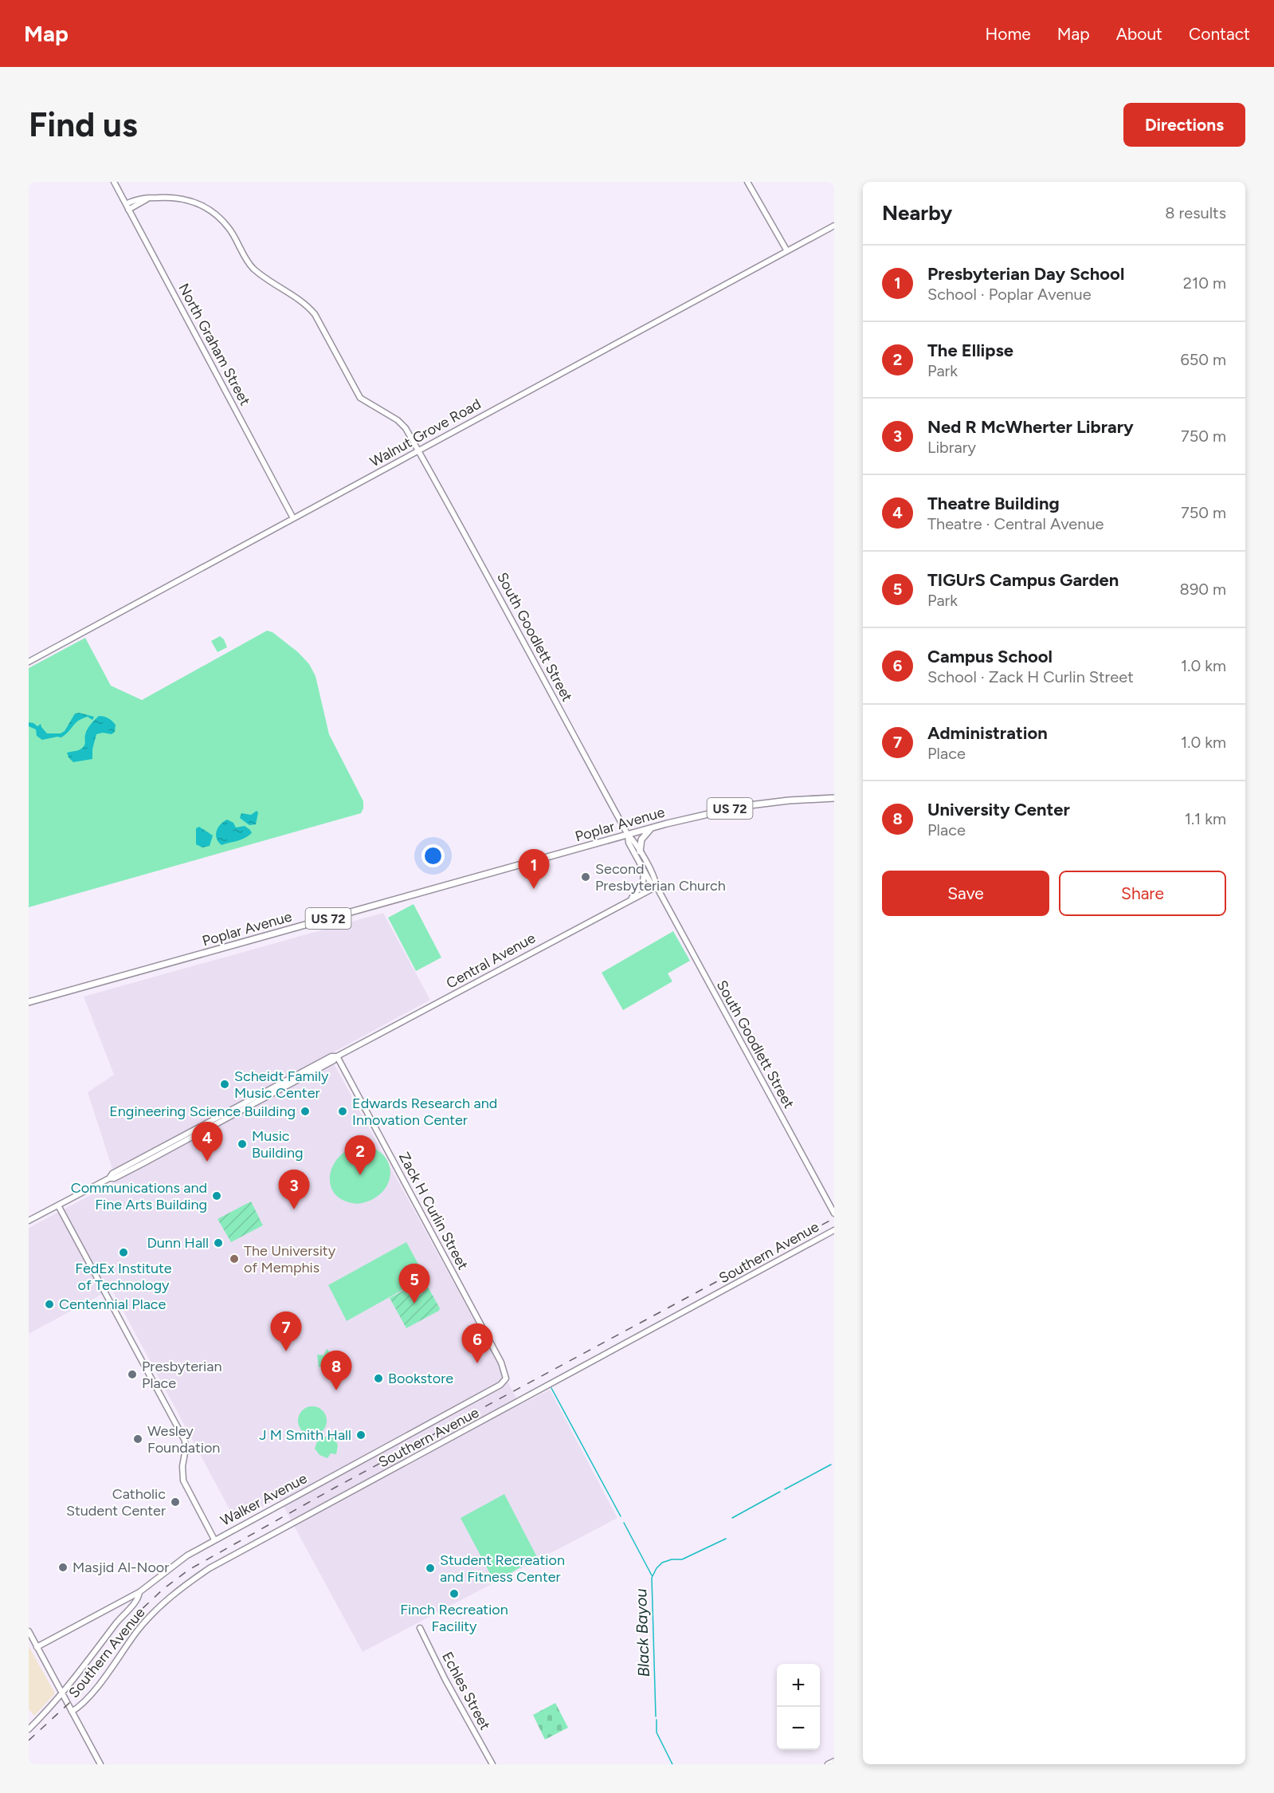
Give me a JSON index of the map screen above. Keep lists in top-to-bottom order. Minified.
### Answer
{"streets":{"main road":["North Graham Street","Walnut Grove Road","South Goodlett Street","US 72","Poplar Avenue","Central Avenue","Zack H Curlin Street","Southern Avenue","Walker Avenue","Echles Street"]},"crossings":[["North Graham Street","Walnut Grove Road"],["North Graham Street","South Goodlett Street"],["Walnut Grove Road","South Goodlett Street"],["South Goodlett Street","Poplar Avenue"],["South Goodlett Street","Central Avenue"],["Central Avenue","Zack H Curlin Street"],["Zack H Curlin Street","Walker Avenue"],["Southern Avenue","Walker Avenue"]],"water":["Black Bayou"],"places":["Second Presbyterian Church","Scheidt Family Music Center","Engineering Science Building","Edwards Research and Innovation Center","Music Building","Communications and Fine Arts Building","Dunn Hall","FedEx Institute of Technology","The University of Memphis","Centennial Place","Presbyterian Place","Bookstore","J M Smith Hall","Wesley Foundation","Catholic Student Center","Masjid Al-Noor","Student Recreation and Fitness Center","Finch Recreation Facility"],"page":{"header":"Map","nav":["Home","Map","About","Contact"],"buttons":["Directions",["Save","Share"]],"title":"Find us","heading":["Nearby","8 results"],"list":[{"mark":"1","name":"Presbyterian Day School","note":"School · Poplar Avenue","value":"210 m"},{"mark":"2","name":"The Ellipse","note":"Park","value":"650 m"},{"mark":"3","name":"Ned R McWherter Library","note":"Library","value":"750 m"},{"mark":"4","name":"Theatre Building","note":"Theatre · Central Avenue","value":"750 m"},{"mark":"5","name":"TIGUrS Campus Garden","note":"Park","value":"890 m"},{"mark":"6","name":"Campus School","note":"School · Zack H Curlin Street","value":"1.0 km"},{"mark":"7","name":"Administration","note":"Place","value":"1.0 km"},{"mark":"8","name":"University Center","note":"Place","value":"1.1 km"}],"pins":["1","4","2","3","5","7","6","8"],"map_buttons":["+","−"]}}
